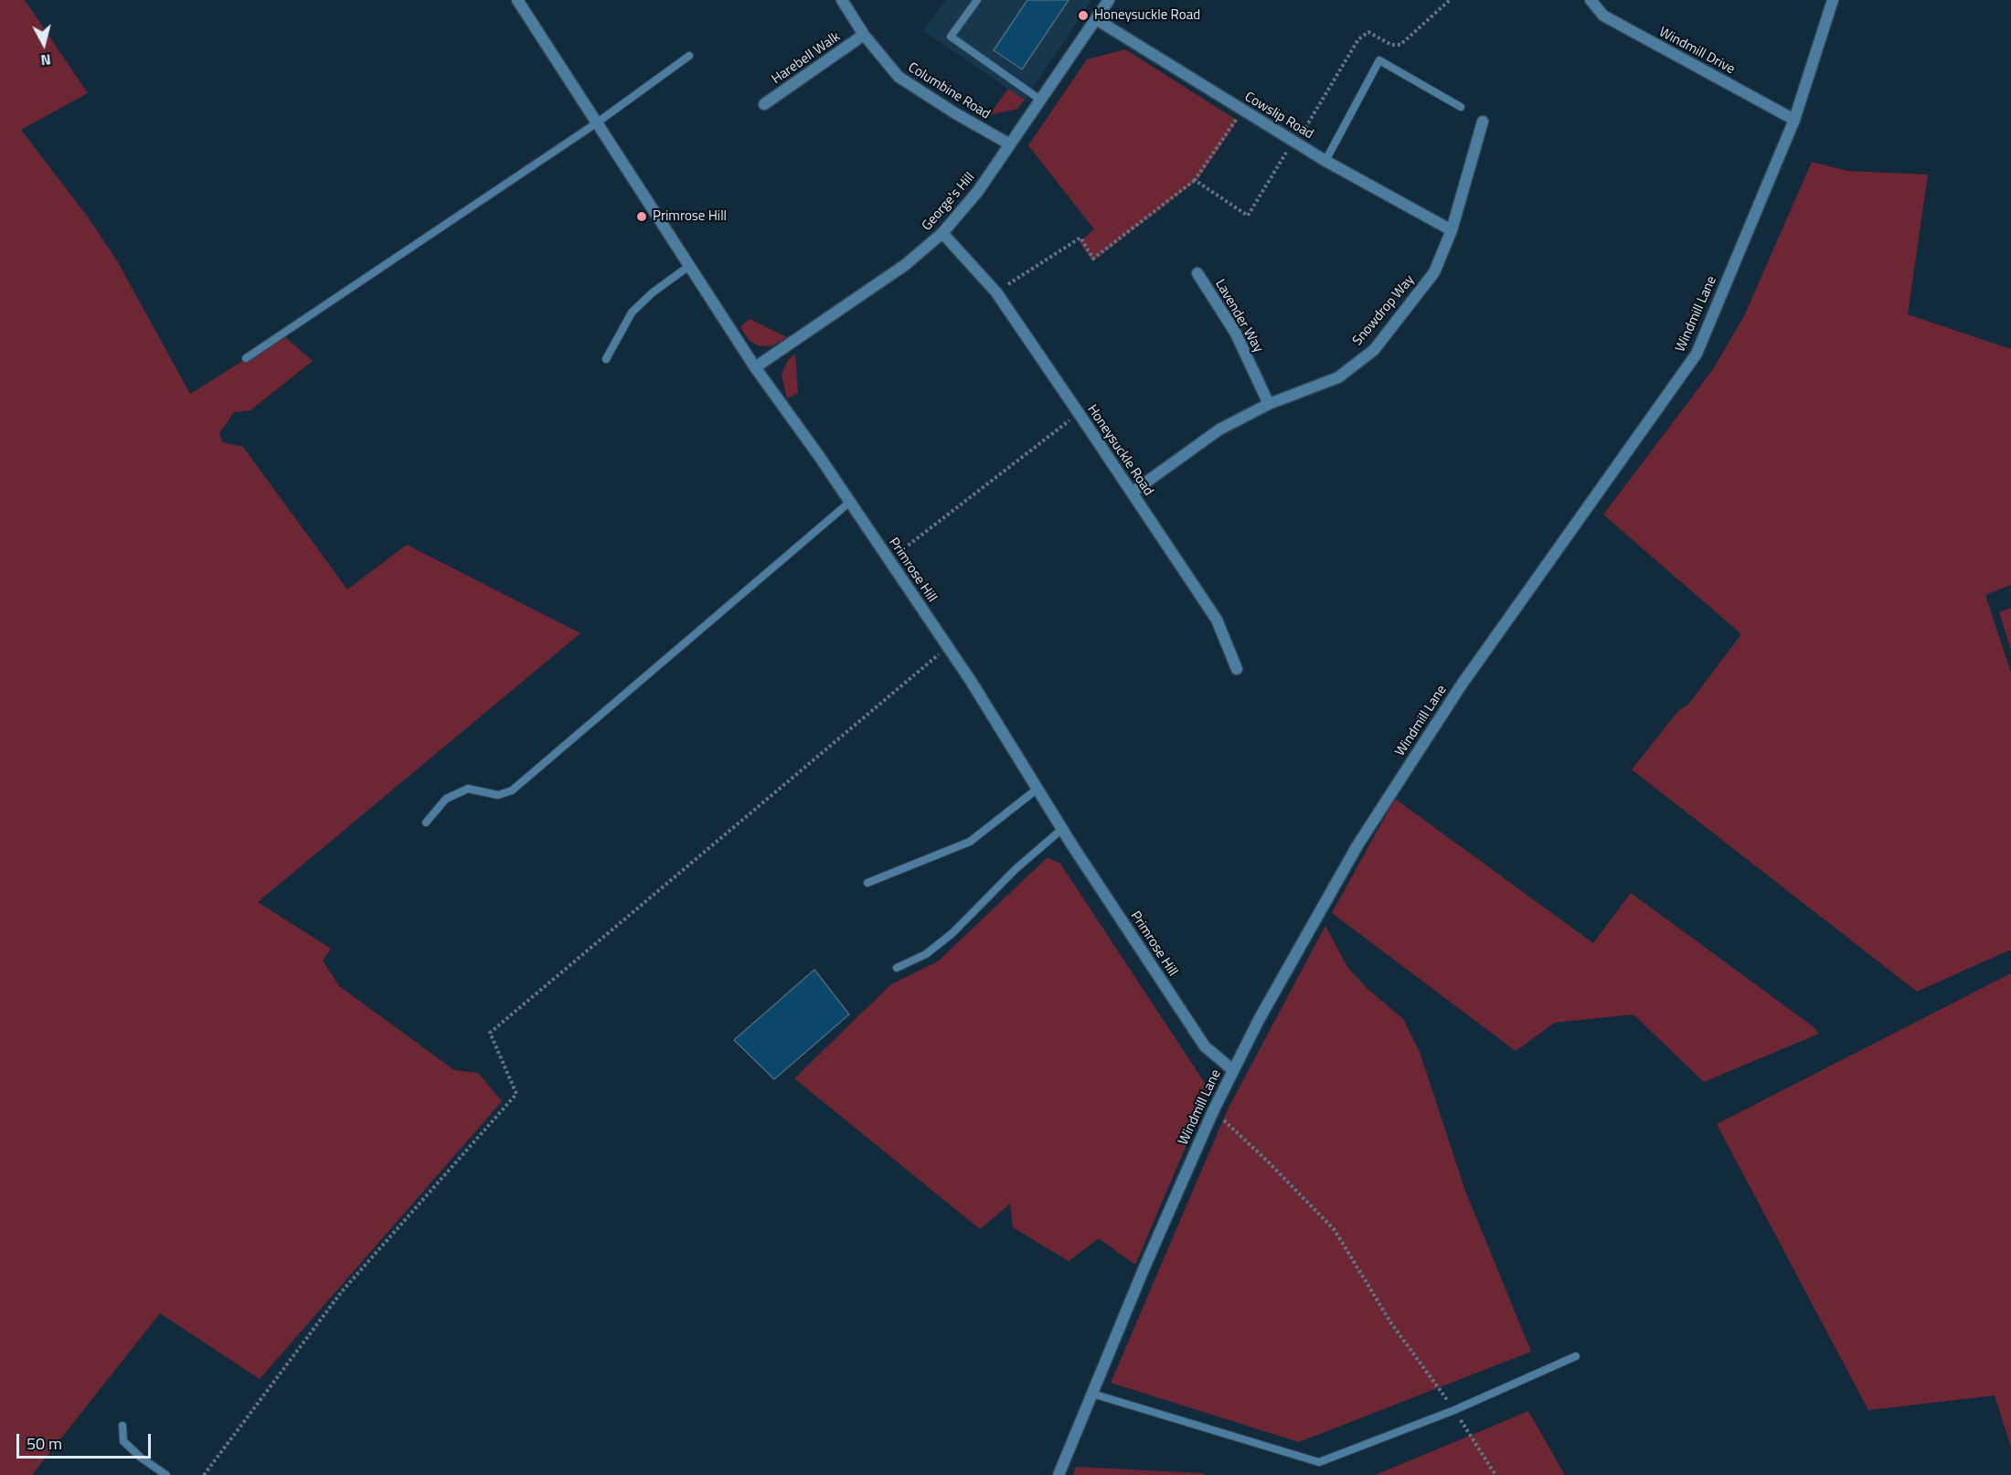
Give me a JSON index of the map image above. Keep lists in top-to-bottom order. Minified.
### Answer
{"streets":{"street":["Windmill Drive","Harebell Walk","Columbine Road","Cowslip Road","George's Hill","Snowdrop Way","Windmill Lane","Lavender Way","Honeysuckle Road","Primrose Hill"]},"crossings":[["Windmill Drive","Windmill Lane"],["Harebell Walk","Columbine Road"],["Columbine Road","George's Hill"],["Cowslip Road","George's Hill"],["Cowslip Road","Snowdrop Way"],["George's Hill","Honeysuckle Road"],["George's Hill","Primrose Hill"],["Snowdrop Way","Lavender Way"],["Snowdrop Way","Honeysuckle Road"],["Windmill Lane","Primrose Hill"]],"places":["Honeysuckle Road","Primrose Hill"],"scale_bar":"50 m","north":"bottom"}
